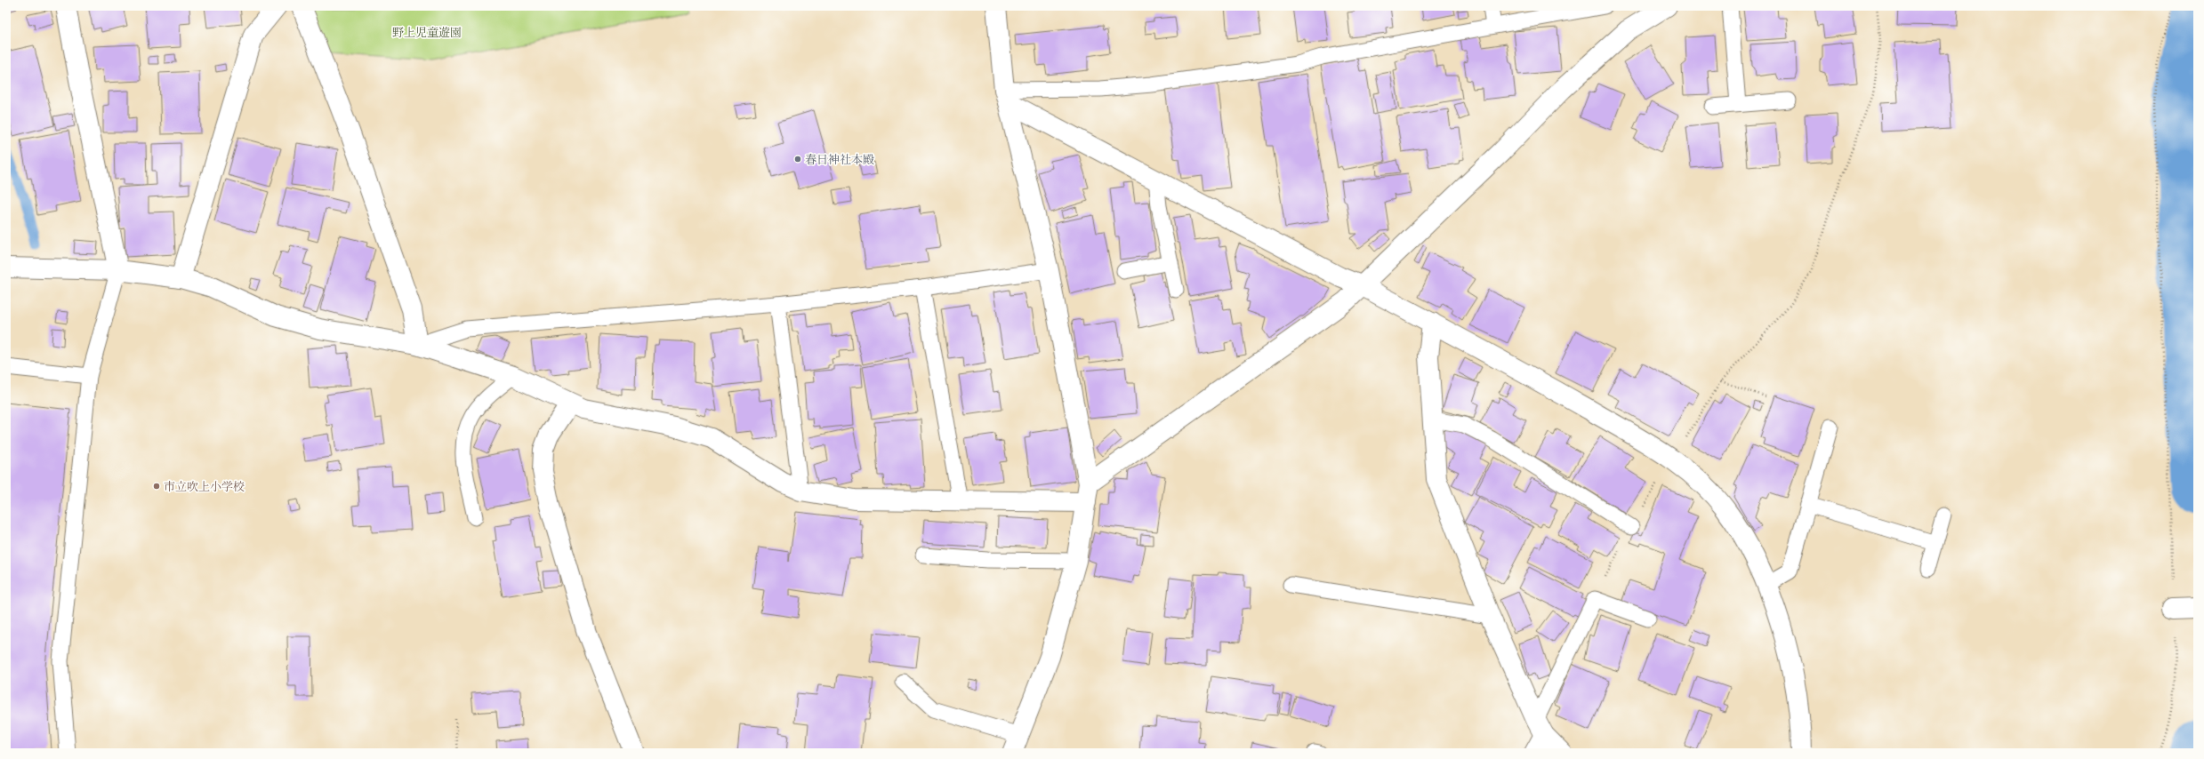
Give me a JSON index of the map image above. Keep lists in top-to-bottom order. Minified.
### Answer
{"parks":["野上児童遊園"],"places":["春日神社本殿","市立吹上小学校"]}
